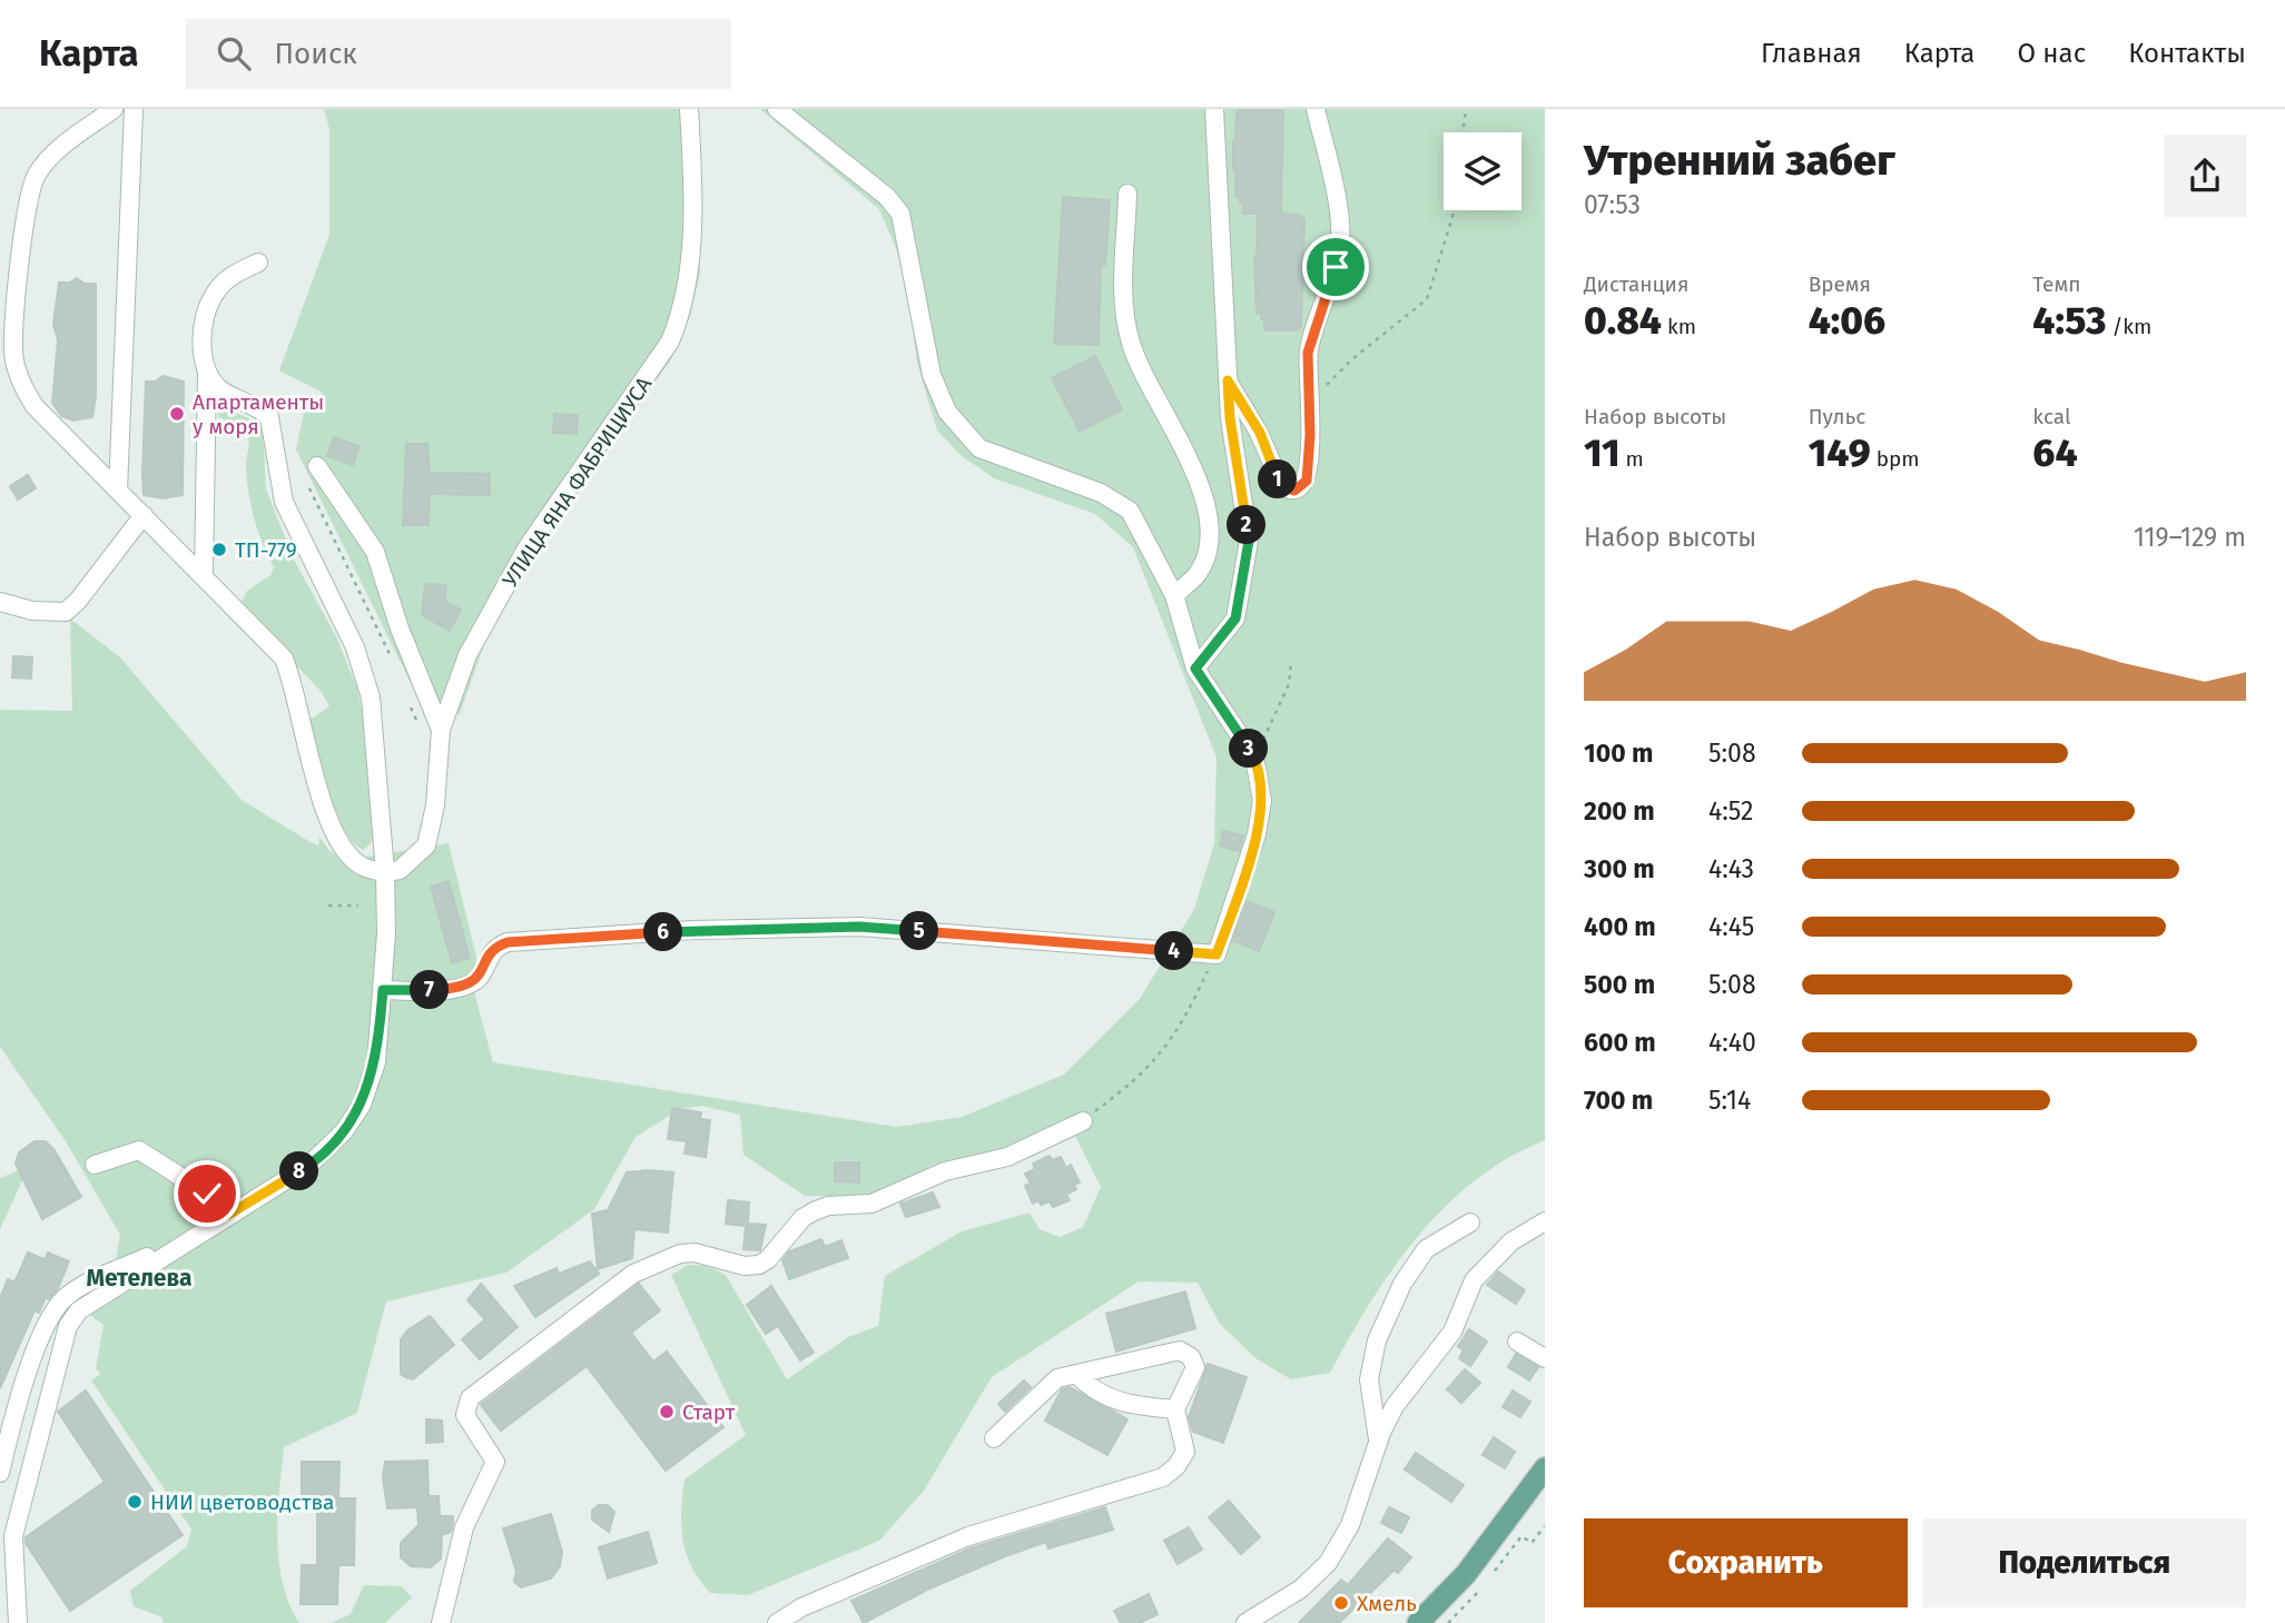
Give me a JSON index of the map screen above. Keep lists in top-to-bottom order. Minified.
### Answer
{"streets":{"street":["УЛИЦА ЯНА ФАБРИЦИУСА"]},"districts":["Метелева"],"places":["Апартаменты у моря","ТП-779","Старт","НИИ цветоводства","Хмель"],"page":{"header":"Карта","search":"Поиск","nav":["Главная","Карта","О нас","Контакты"],"heading":["Утренний забег","07:53"],"stats":[["Дистанция","0.84 km"],["Время","4:06"],["Темп","4:53 /km"],["Набор высоты","11 m"],["Пульс","149 bpm"],["kcal","64"]],"pins":["1","2","3","5","6","4","7","8"],"chart":["Набор высоты","119–129 m"],"list":[{"name":"100 m","note":"5:08"},{"name":"200 m","note":"4:52"},{"name":"300 m","note":"4:43"},{"name":"400 m","note":"4:45"},{"name":"500 m","note":"5:08"},{"name":"600 m","note":"4:40"},{"name":"700 m","note":"5:14"}],"buttons":["Сохранить","Поделиться"]}}
